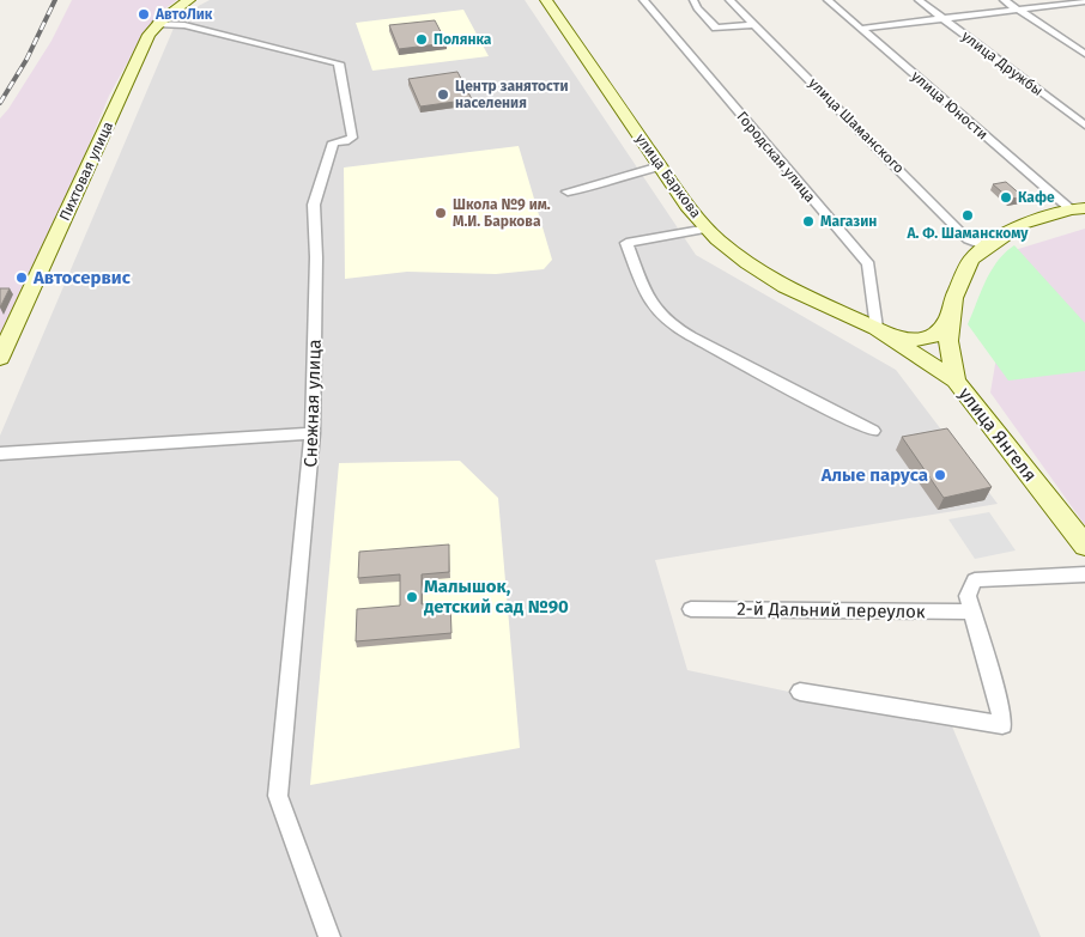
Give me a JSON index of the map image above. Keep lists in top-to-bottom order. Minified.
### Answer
{"streets":{"street":["улица Дружбы","улица Юности","улица Шаманского","Городская улица","Пихтовая улица","улица Баркова","Снежная улица","улица Янгеля","2-й Дальний переулок"]},"crossings":[["улица Юности","улица Янгеля"],["улица Шаманского","улица Янгеля"],["Городская улица","улица Баркова"],["Пихтовая улица","Снежная улица"],["улица Баркова","улица Янгеля"]],"places":["АвтоЛик","Полянка","Центр занятости населения","Кафе","Школа №9 им. М.И. Баркова","А. Ф. Шаманскому","Магазин","Автосервис","Алые паруса","Малышок, детский сад №90"]}
